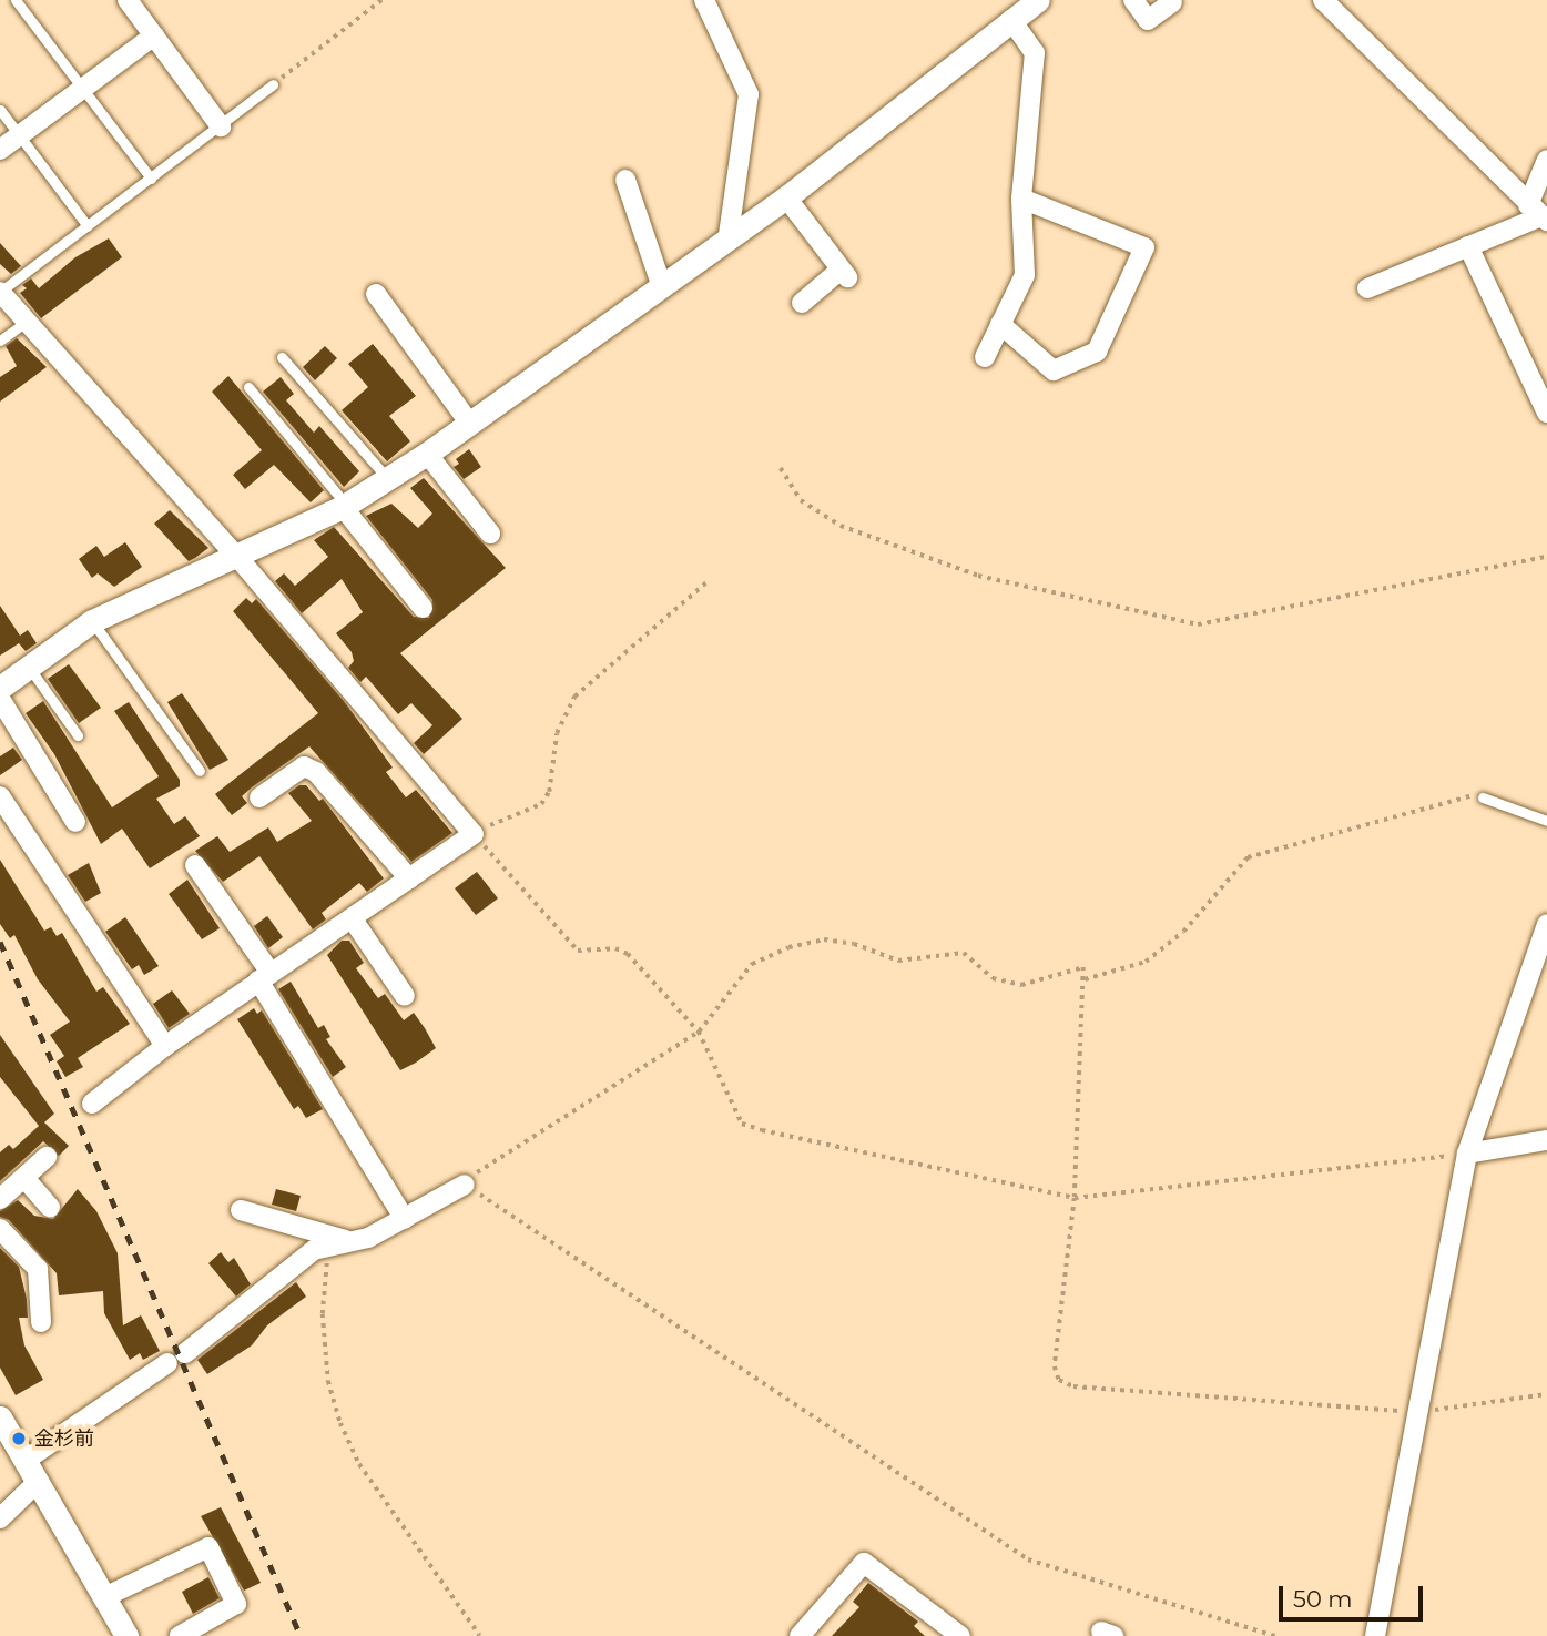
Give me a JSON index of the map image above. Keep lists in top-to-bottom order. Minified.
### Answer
{"places":["金杉前"],"scale_bar":"50 m"}
